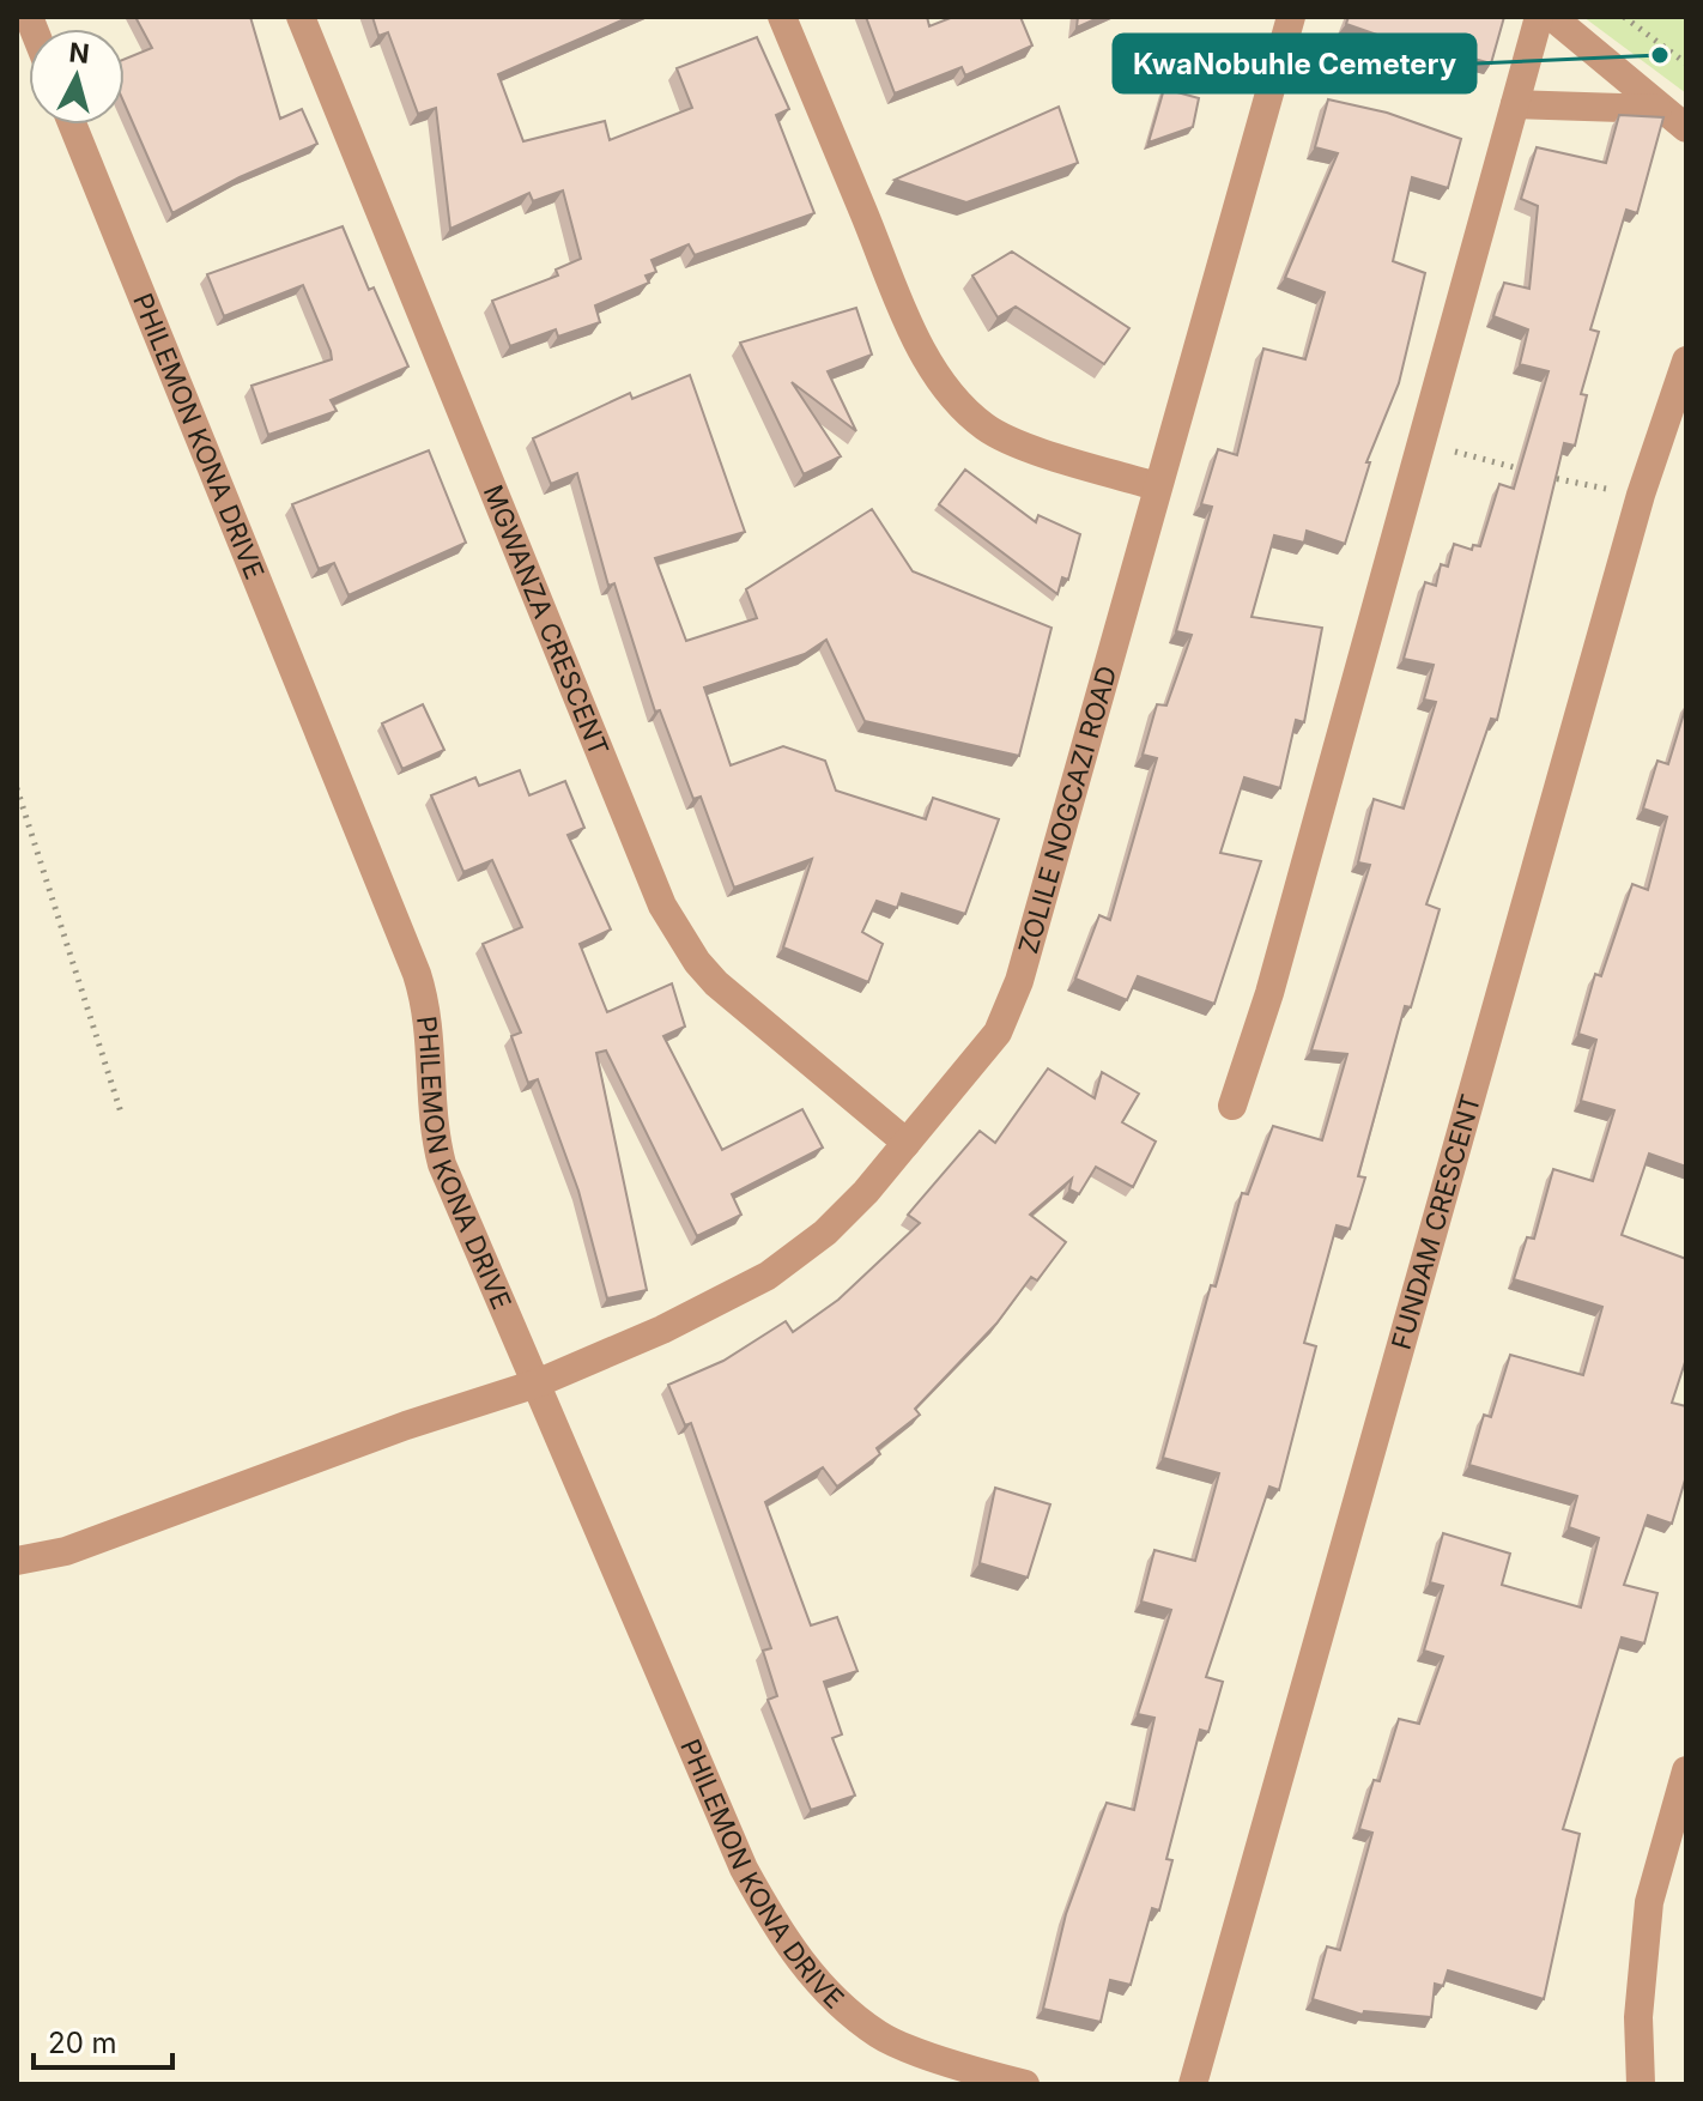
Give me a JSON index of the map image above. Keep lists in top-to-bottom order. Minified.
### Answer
{"streets":{"street":["PHILEMON KONA DRIVE","MGWANZA CRESCENT","ZOLILE NOGCAZI ROAD","FUNDAM CRESCENT"]},"crossings":[["PHILEMON KONA DRIVE","ZOLILE NOGCAZI ROAD"],["MGWANZA CRESCENT","ZOLILE NOGCAZI ROAD"]],"places":["KwaNobuhle Cemetery"],"scale_bar":"20 m","north":"top"}
